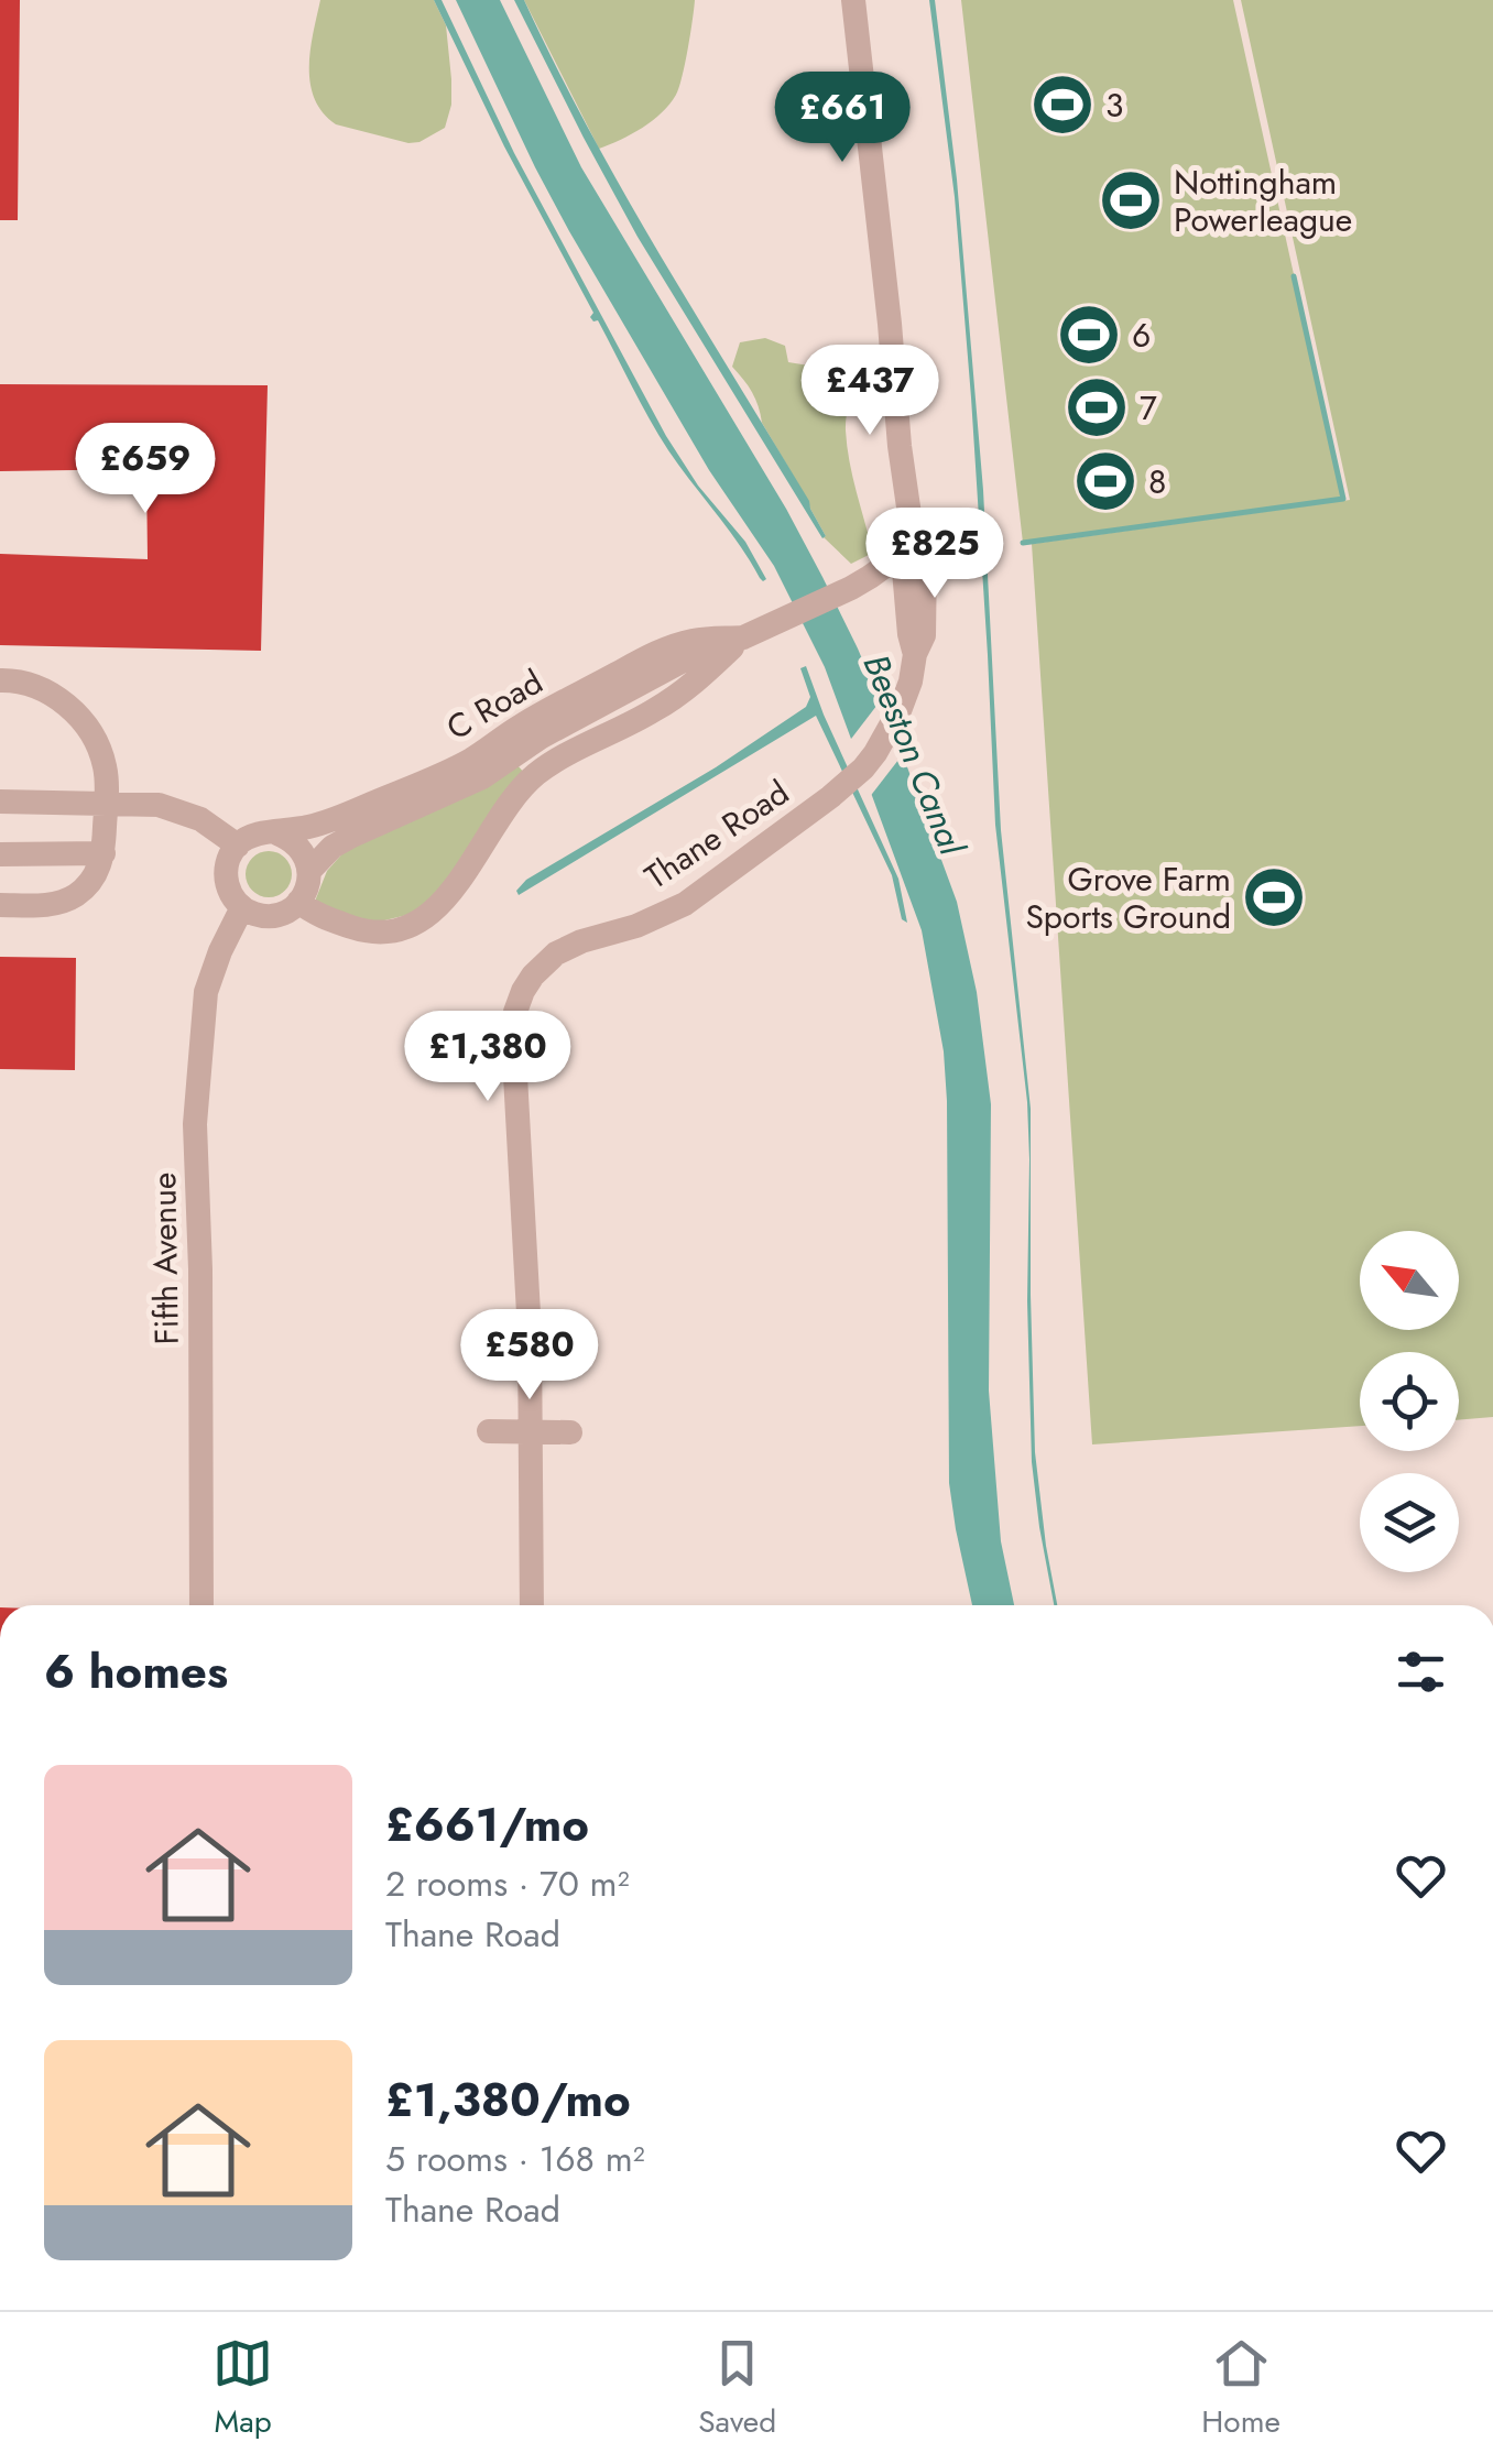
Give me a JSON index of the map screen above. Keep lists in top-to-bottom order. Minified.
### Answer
{"streets":{"street":["C Road","Thane Road","Fifth Avenue"]},"crossings":[["C Road","Thane Road"],["C Road","Fifth Avenue"]],"water":["Beeston Canal"],"places":{"sports":["3","Nottingham Powerleague","6","7","8","Grove Farm Sports Ground"]},"north":"top left","page":{"price":["£661","£437","£659","£825","£1,380","£580"],"heading":"6 homes","list":[{"name":"£661/mo","note":"2 rooms · 70 m² · Thane Road"},{"name":"£1,380/mo","note":"5 rooms · 168 m² · Thane Road"}],"tabs":["Map","Saved","Home"]}}
